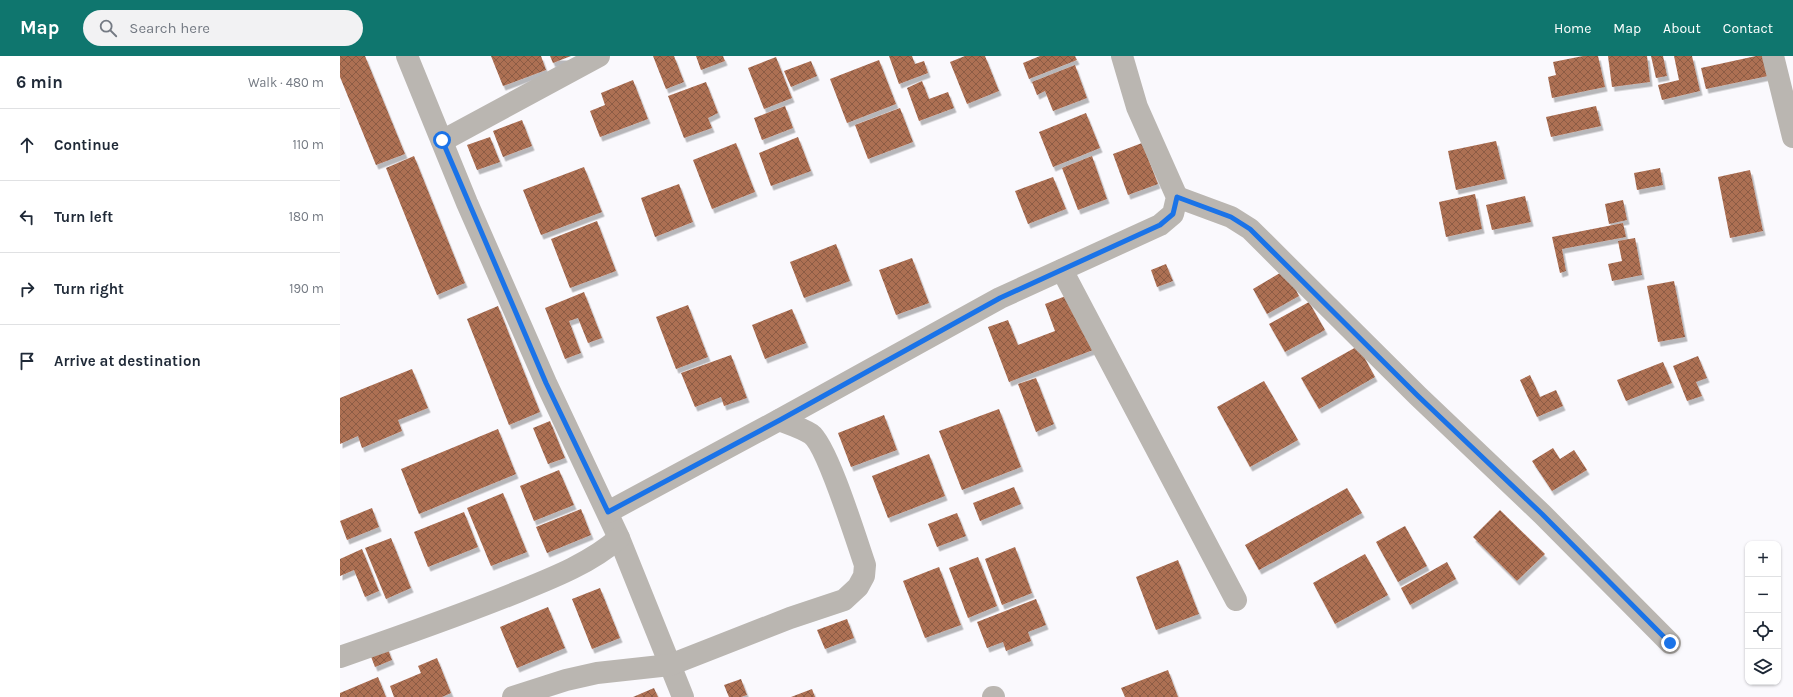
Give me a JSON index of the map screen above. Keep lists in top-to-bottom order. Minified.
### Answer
{"page":{"header":"Map","search":"Search here","nav":["Home","Map","About","Contact"],"heading":["6 min","Walk · 480 m"],"list":[["Continue","110 m"],["Turn left","180 m"],["Turn right","190 m"],"Arrive at destination"],"map_buttons":["+","−"]}}
